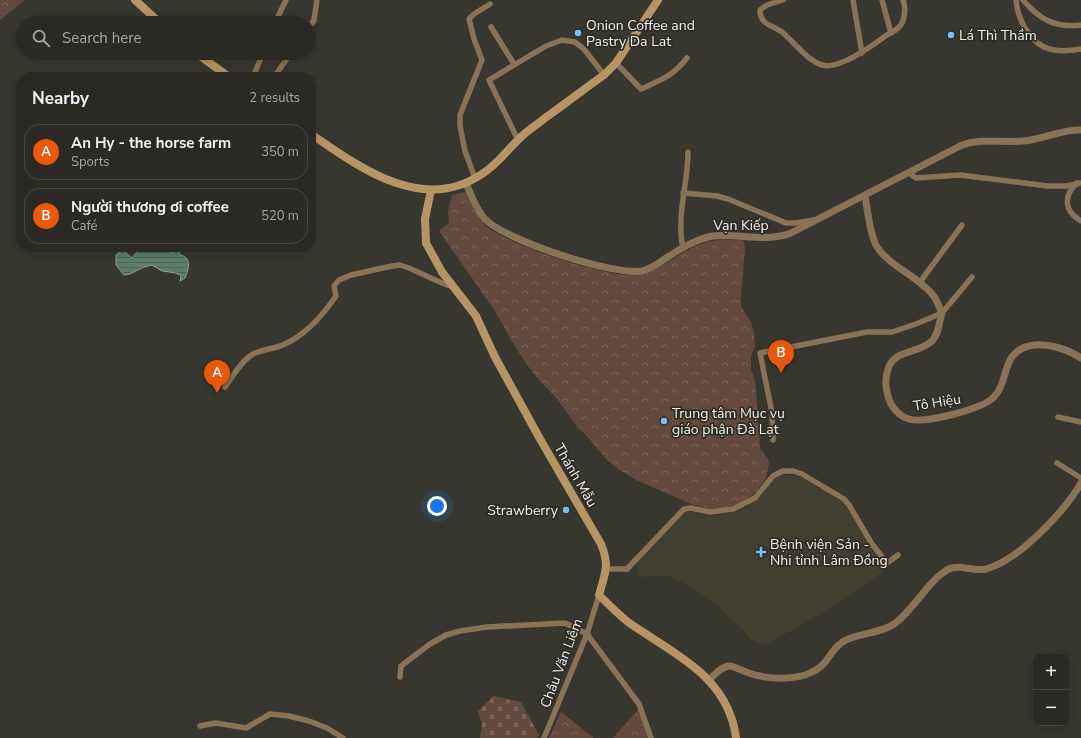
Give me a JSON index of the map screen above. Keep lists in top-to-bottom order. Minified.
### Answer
{"streets":{"main road":["Thánh Mẫu"],"street":["Vạn Kiếp","Tô Hiệu","Châu Văn Liêm"]},"crossings":[["Thánh Mẫu","Châu Văn Liêm"]],"places":{"other":["Onion Coffee and Pastry Da Lat","Lá Thì Thầm","Trung tâm Mục vụ giáo phận Đà Lạt","Strawberry"],"health":["Bệnh viện Sản - Nhi tỉnh Lâm Đồng"]},"page":{"search":"Search here","heading":["Nearby","2 results"],"list":[{"mark":"A","name":"An Hy - the horse farm","note":"Sports","value":"350 m"},{"mark":"B","name":"Người thương ơi coffee","note":"Café","value":"520 m"}],"pins":["B","A"],"map_buttons":["+","−"]}}
